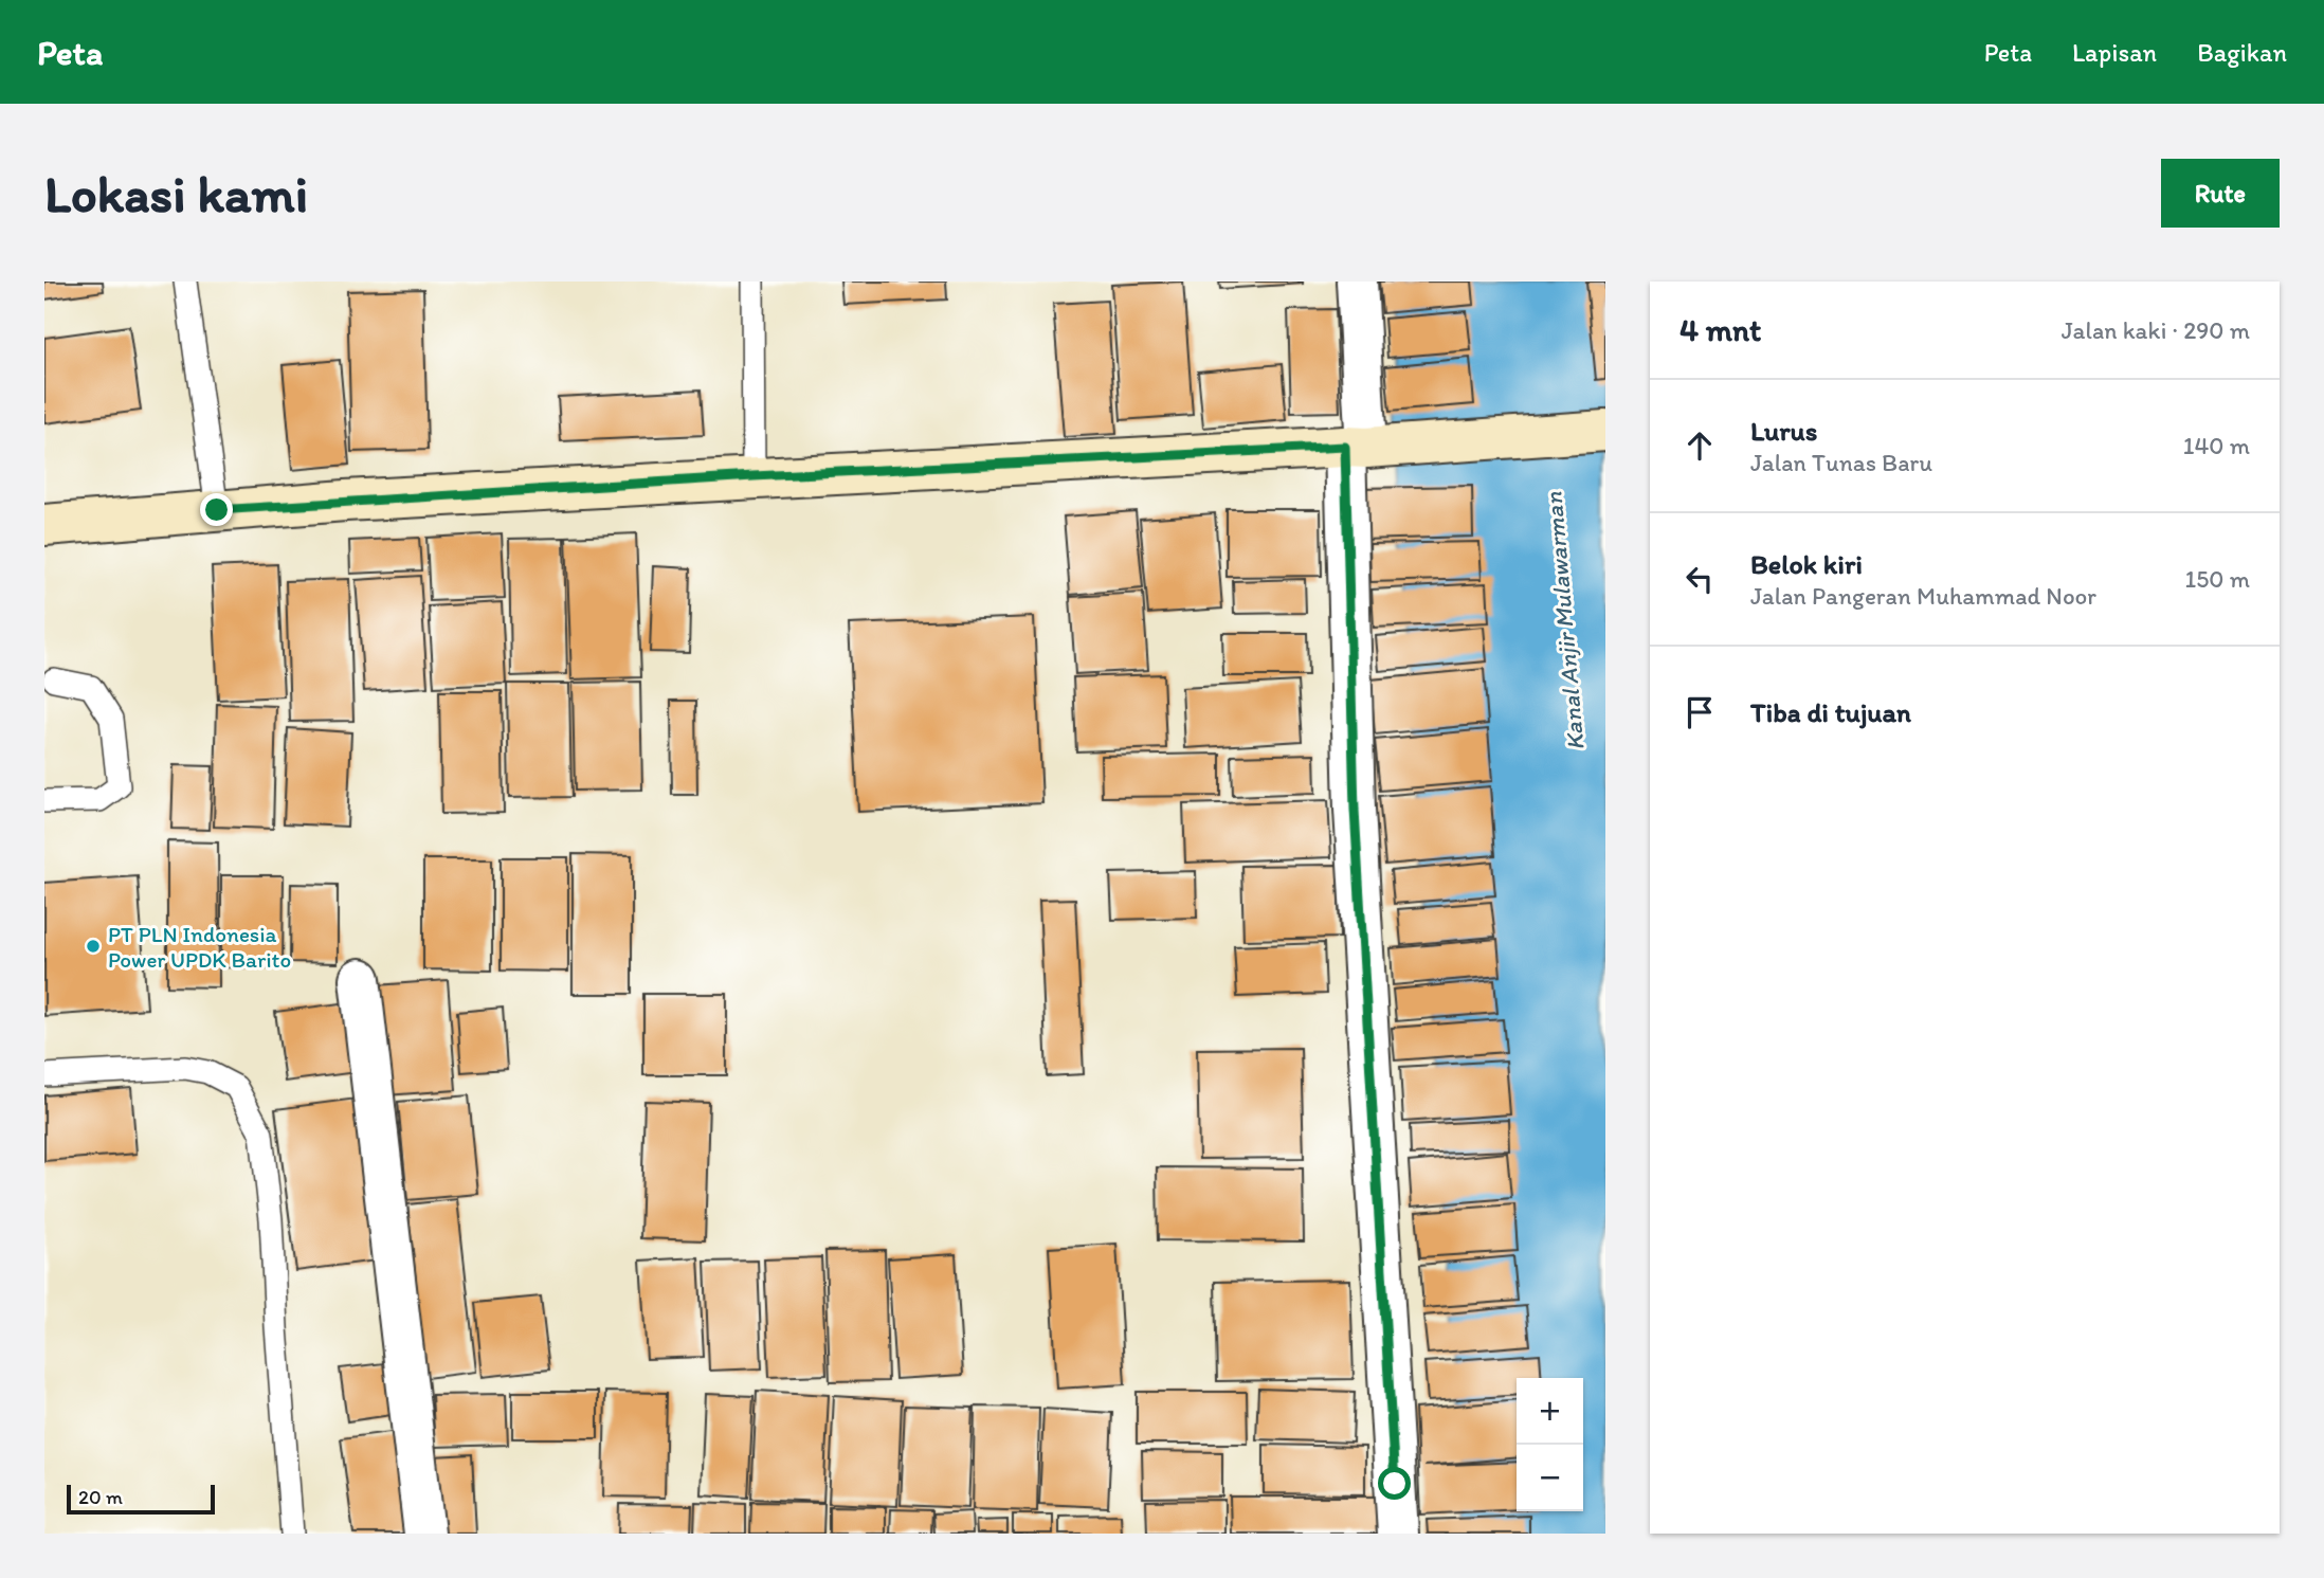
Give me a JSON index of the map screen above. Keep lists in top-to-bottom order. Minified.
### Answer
{"water":["Kanal Anjir Mulawarman"],"places":["PT PLN Indonesia Power UPDK Barito"],"scale_bar":"20 m","page":{"header":"Peta","nav":["Peta","Lapisan","Bagikan"],"buttons":"Rute","title":"Lokasi kami","heading":["4 mnt","Jalan kaki · 290 m"],"list":[["Lurus","Jalan Tunas Baru","140 m"],["Belok kiri","Jalan Pangeran Muhammad Noor","150 m"],"Tiba di tujuan"],"map_buttons":["+","−"],"scale":"20 m"}}
